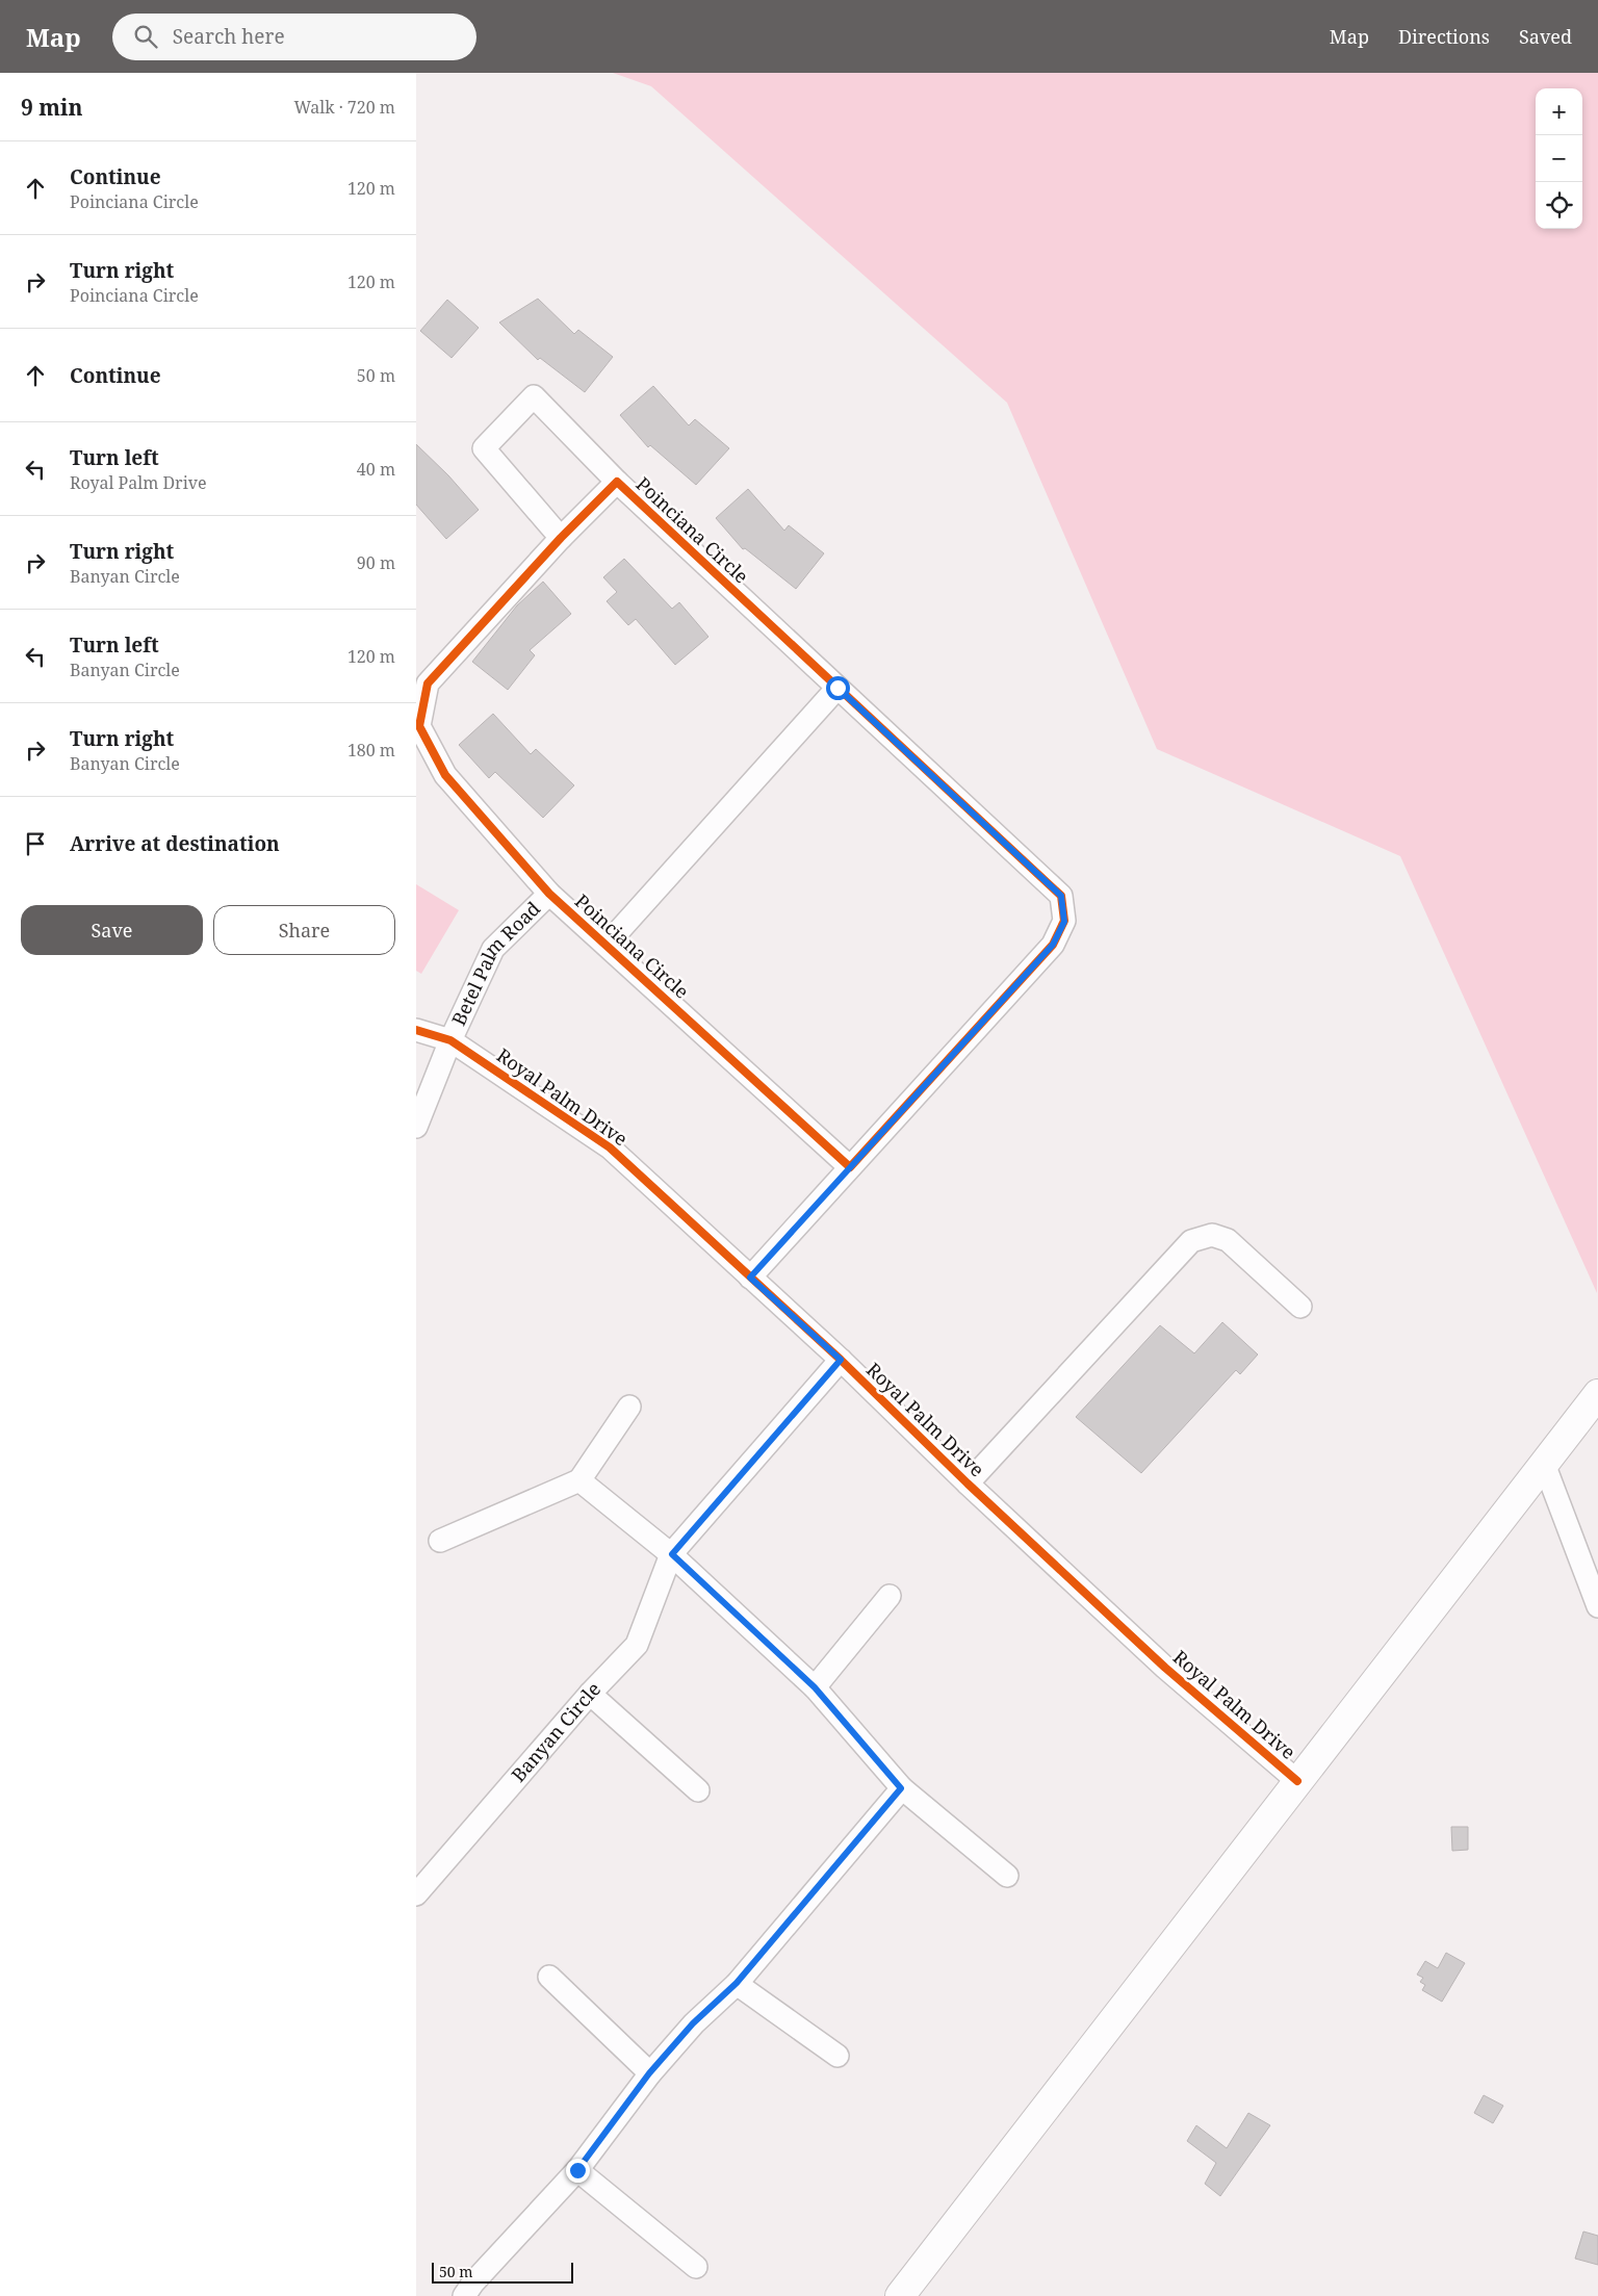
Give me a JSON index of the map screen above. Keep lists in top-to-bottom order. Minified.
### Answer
{"streets":{"street":["Poinciana Circle","Betel Palm Road","Royal Palm Drive","Banyan Circle"]},"crossings":[["Poinciana Circle","Betel Palm Road"],["Betel Palm Road","Royal Palm Drive"],["Royal Palm Drive","Banyan Circle"]],"scale_bar":"50 m","page":{"header":"Map","search":"Search here","nav":["Map","Directions","Saved"],"heading":["9 min","Walk · 720 m"],"map_buttons":["+","−"],"list":[["Continue","Poinciana Circle","120 m"],["Turn right","Poinciana Circle","120 m"],["Continue","50 m"],["Turn left","Royal Palm Drive","40 m"],["Turn right","Banyan Circle","90 m"],["Turn left","Banyan Circle","120 m"],["Turn right","Banyan Circle","180 m"],"Arrive at destination"],"buttons":["Save","Share"],"scale":"50 m"}}
